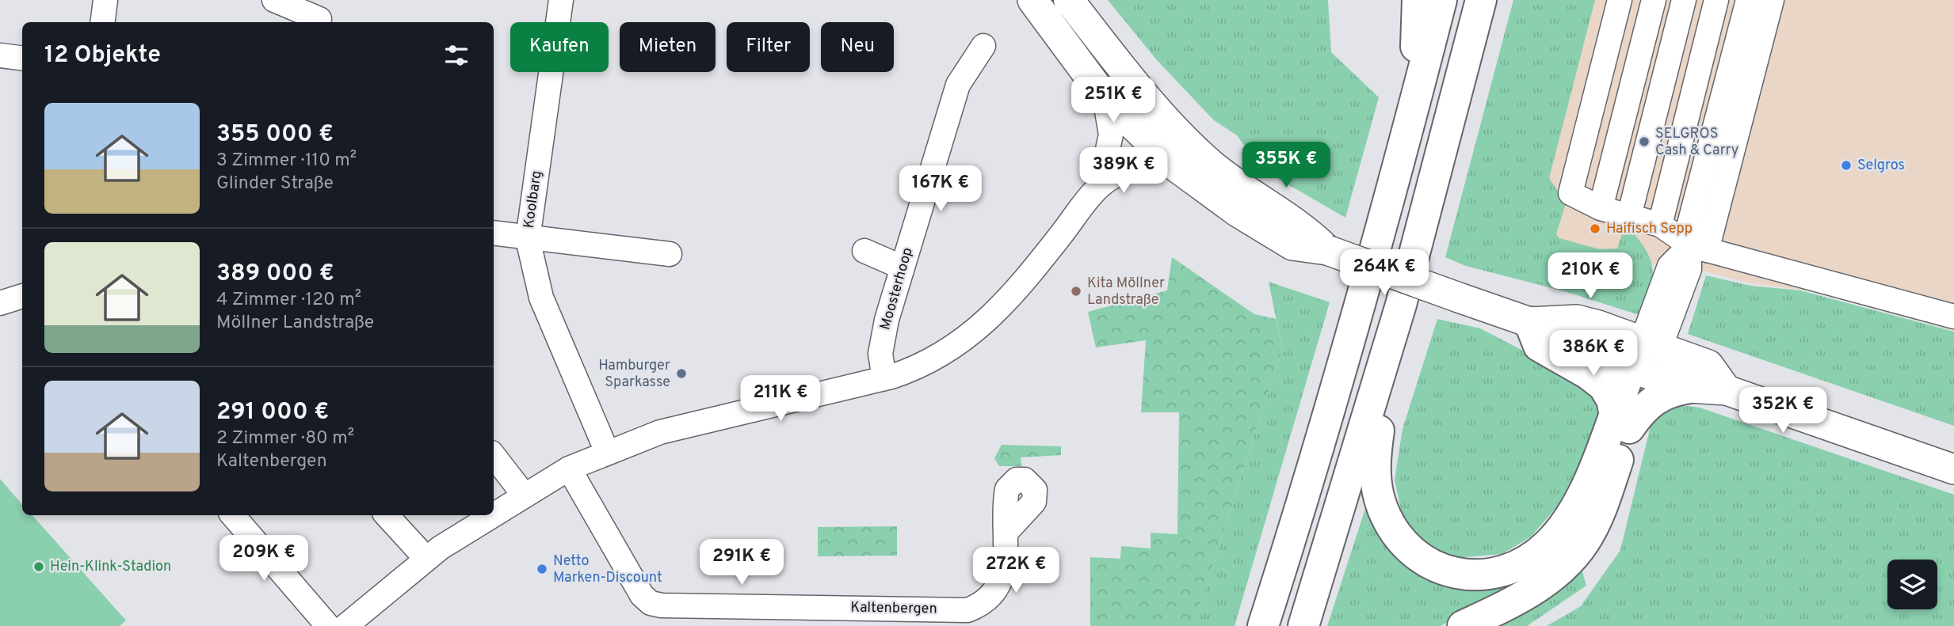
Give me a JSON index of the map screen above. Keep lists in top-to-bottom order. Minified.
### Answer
{"streets":{"street":["Koolbarg","Moosterhoop","Kaltenbergen"]},"places":["SELGROS Cash & Carry","Selgros","Haifisch Sepp","Kita Möllner Landstraße","Hamburger Sparkasse","Hein-Klink-Stadion","Netto Marken-Discount"],"page":{"chip":["Kaufen","Mieten","Filter","Neu"],"heading":"12 Objekte","price":["251K €","355K €","389K €","167K €","264K €","210K €","386K €","211K €","352K €","209K €","291K €","272K €"],"list":[{"name":"355 000 €","note":"3 Zimmer · 110 m² · Glinder Straße"},{"name":"389 000 €","note":"4 Zimmer · 120 m² · Möllner Landstraße"},{"name":"291 000 €","note":"2 Zimmer · 80 m² · Kaltenbergen"}]}}
